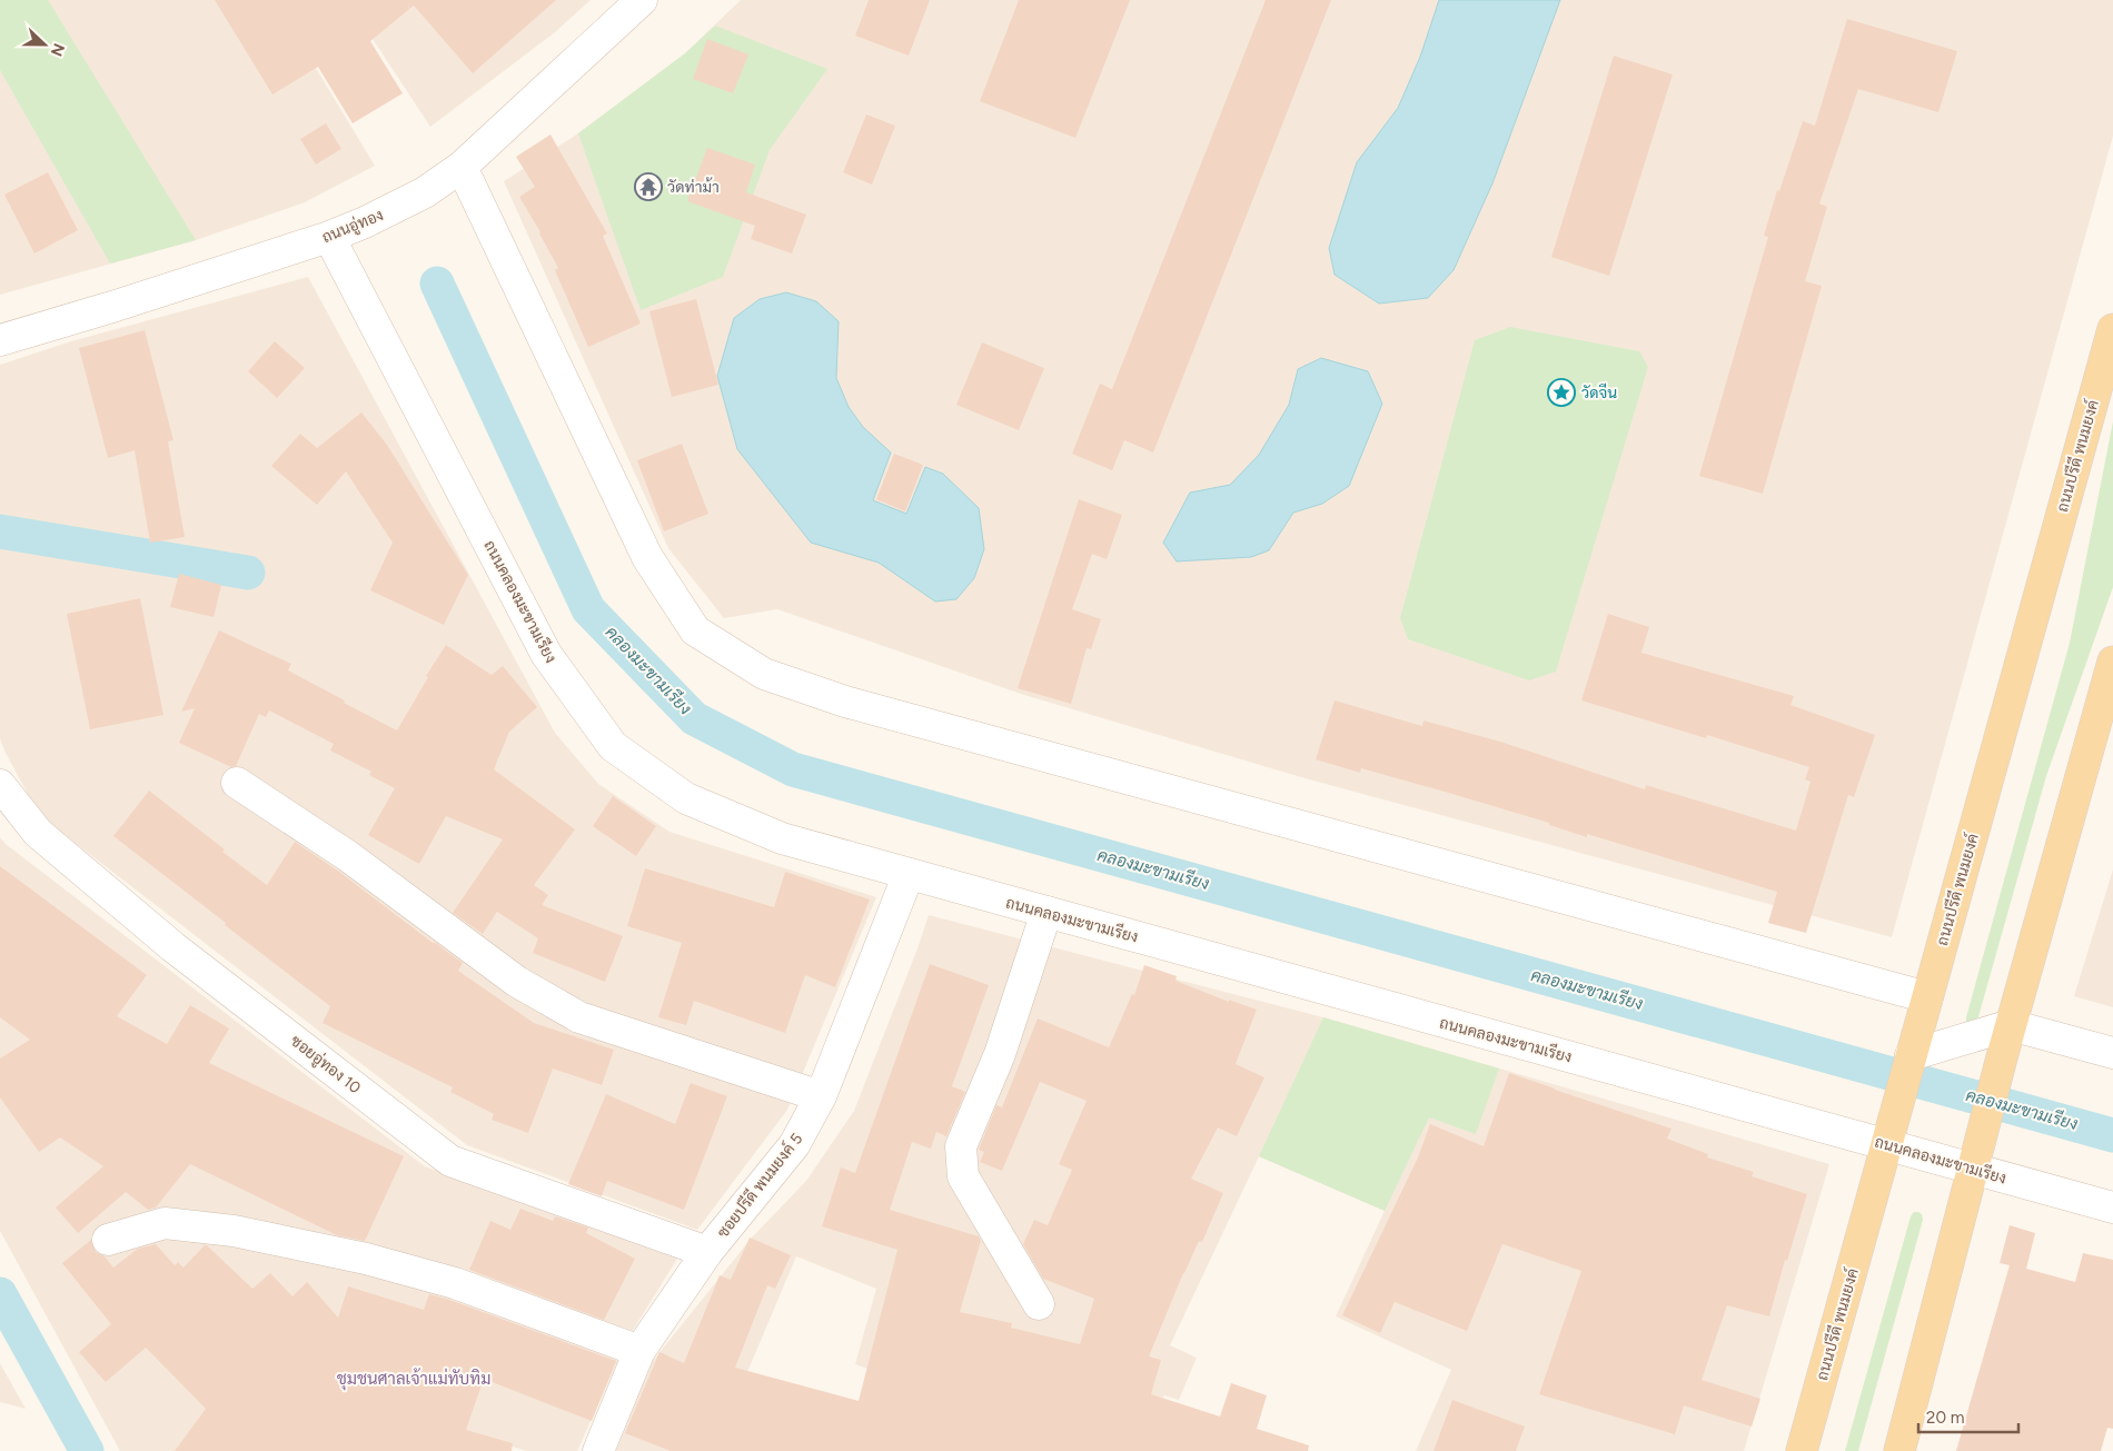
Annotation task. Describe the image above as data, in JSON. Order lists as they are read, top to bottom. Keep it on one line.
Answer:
{"streets":{"main road":["ถนนปรีดี พนมยงค์"],"street":["ถนนอู่ทอง","ถนนคลองมะขามเรียง","ซอยอู่ทอง 10","ซอยปรีดี พนมยงค์ 5"]},"crossings":[["ถนนอู่ทอง","ถนนคลองมะขามเรียง"],["ถนนปรีดี พนมยงค์","ถนนคลองมะขามเรียง"],["ถนนคลองมะขามเรียง","ซอยปรีดี พนมยงค์ 5"],["ซอยอู่ทอง 10","ซอยปรีดี พนมยงค์ 5"]],"districts":["ชุมชนศาลเจ้าแม่ทับทิม"],"water":["คลองมะขามเรียง"],"places":{"temple":["วัดท่าม้า"],"place":["วัดจีน"]},"scale_bar":"20 m","north":"right"}
